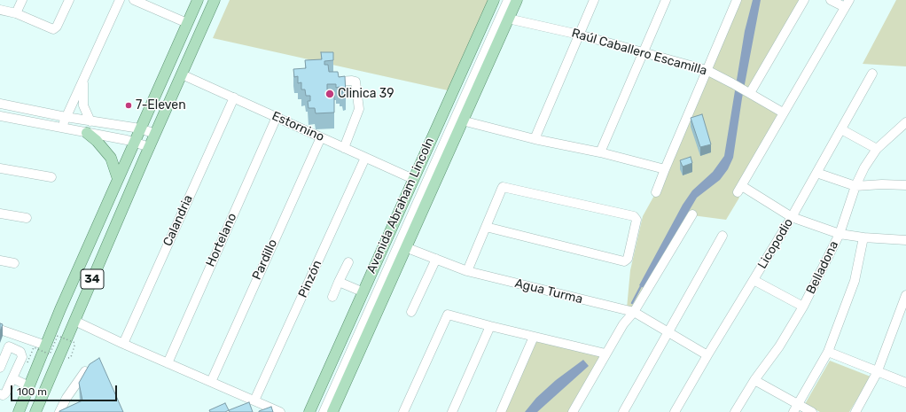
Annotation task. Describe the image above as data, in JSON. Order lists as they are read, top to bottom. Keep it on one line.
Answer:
{"streets":{"main road":["Avenida Abraham Lincoln","34"],"street":["Raúl Caballero Escamilla","Estornino","Calandria","Hortelano","Licopodio","Pardillo","Belladona","Pinzón","Agua Turma"]},"crossings":[["Estornino","Avenida Abraham Lincoln"],["Estornino","Calandria"],["Estornino","Hortelano"],["Estornino","Pardillo"],["Estornino","34"],["Estornino","Pinzón"],["Avenida Abraham Lincoln","Agua Turma"],["Licopodio","Agua Turma"]],"places":["Clinica 39","7-Eleven"],"scale_bar":"100 m"}
